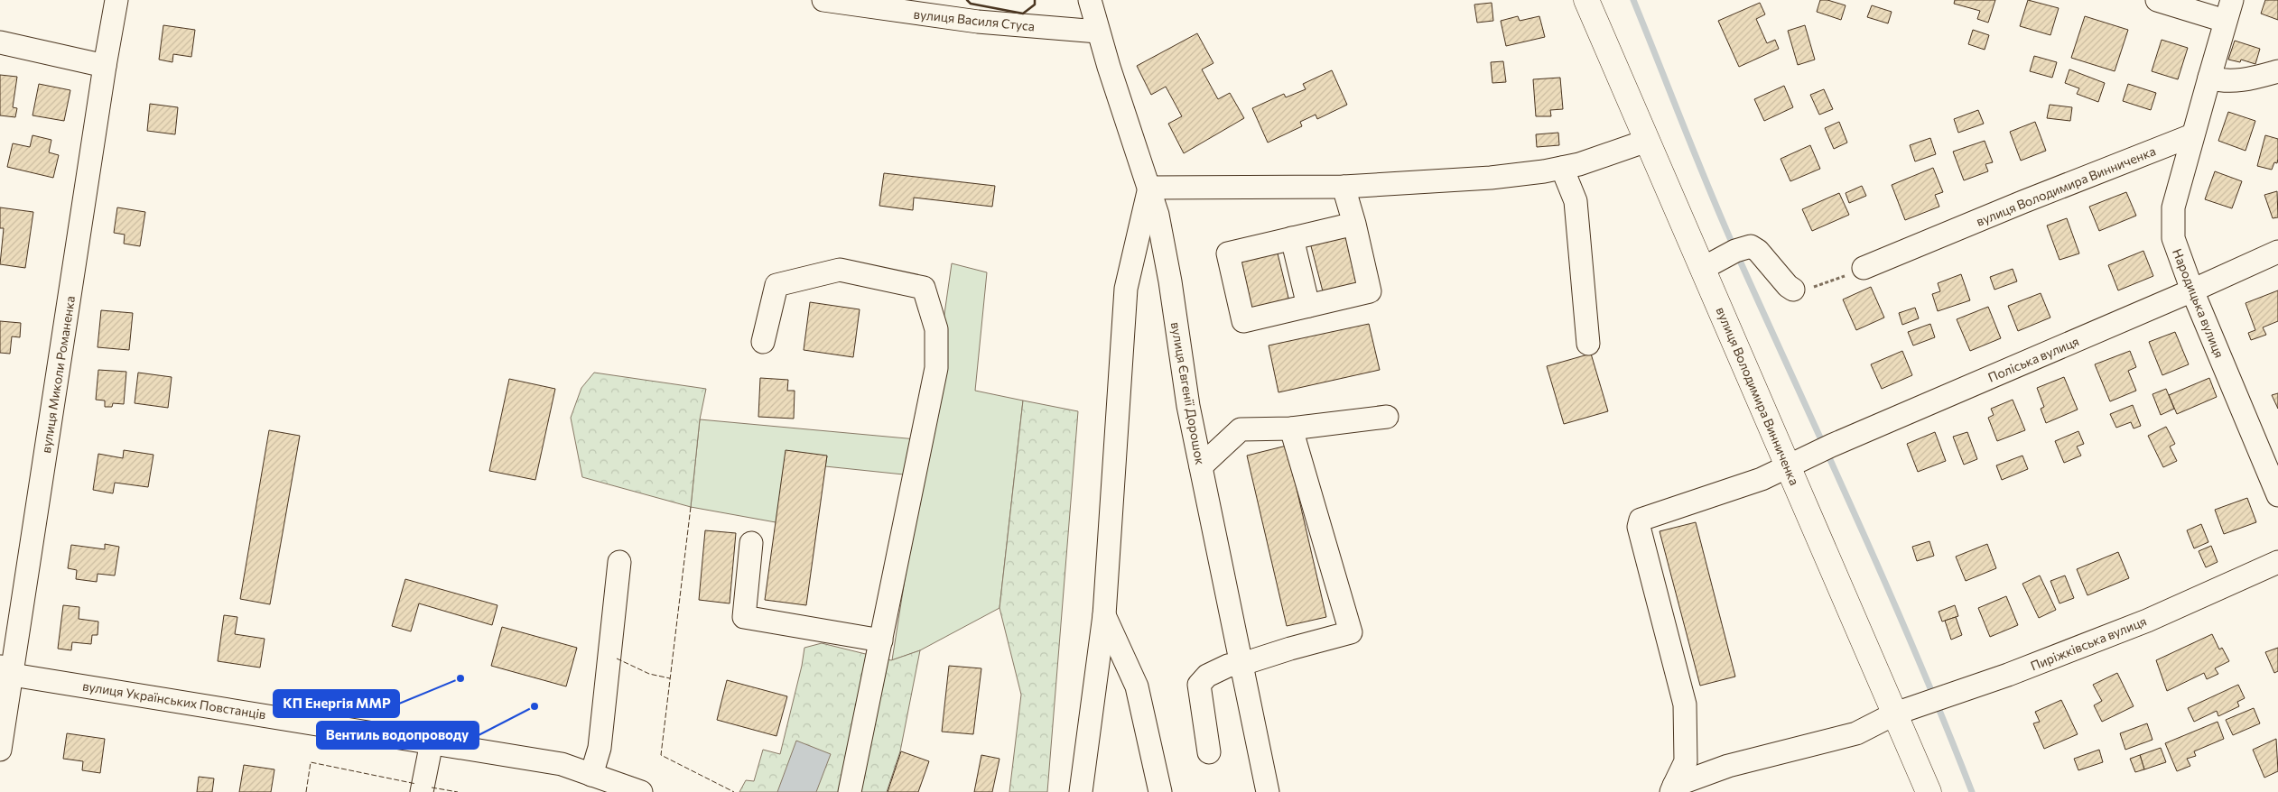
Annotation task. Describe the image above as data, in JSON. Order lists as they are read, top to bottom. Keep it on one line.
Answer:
{"streets":{"main road":["вулиця Володимира Винниченка"],"street":["вулиця Василя Стуса","Народицька вулиця","Поліська вулиця","вулиця Миколи Романенка","вулиця Євгенії Дорошок","Пиріжківська вулиця","вулиця Українських Повстанців"]},"crossings":[["вулиця Василя Стуса","вулиця Євгенії Дорошок"],["вулиця Володимира Винниченка","Народицька вулиця"],["вулиця Володимира Винниченка","Поліська вулиця"],["вулиця Володимира Винниченка","Пиріжківська вулиця"],["Народицька вулиця","Поліська вулиця"],["Поліська вулиця","Пиріжківська вулиця"],["вулиця Миколи Романенка","вулиця Українських Повстанців"]],"places":["КП Енергія ММР","Вентиль водопроводу"]}
